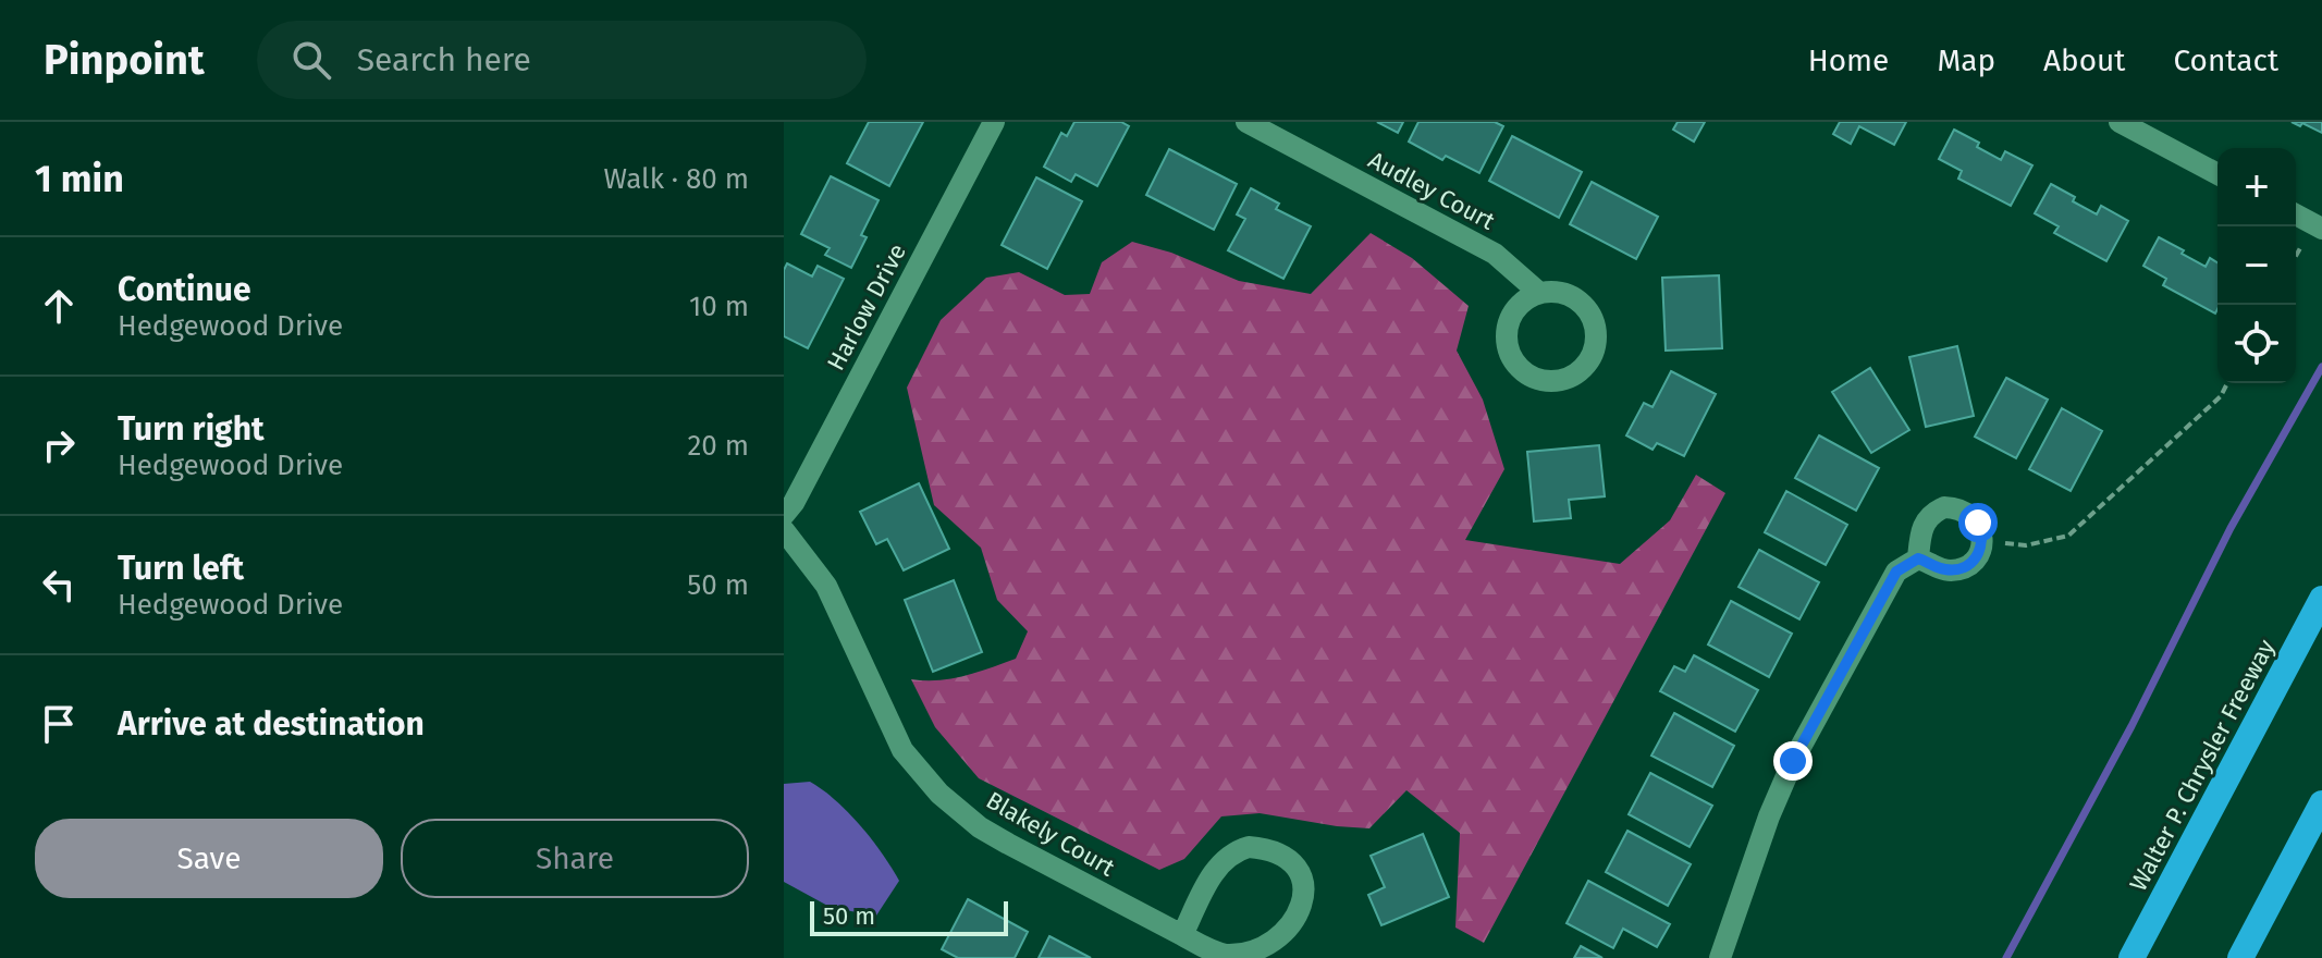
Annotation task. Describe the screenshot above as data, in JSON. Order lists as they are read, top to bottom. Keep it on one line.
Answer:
{"streets":{"highway":["Walter P. Chrysler Freeway"],"street":["Audley Court","Harlow Drive","Blakely Court"]},"scale_bar":"50 m","page":{"header":"Pinpoint","search":"Search here","nav":["Home","Map","About","Contact"],"heading":["1 min","Walk · 80 m"],"map_buttons":["+","−"],"list":[["Continue","Hedgewood Drive","10 m"],["Turn right","Hedgewood Drive","20 m"],["Turn left","Hedgewood Drive","50 m"],"Arrive at destination"],"buttons":["Save","Share"],"scale":"50 m"}}
